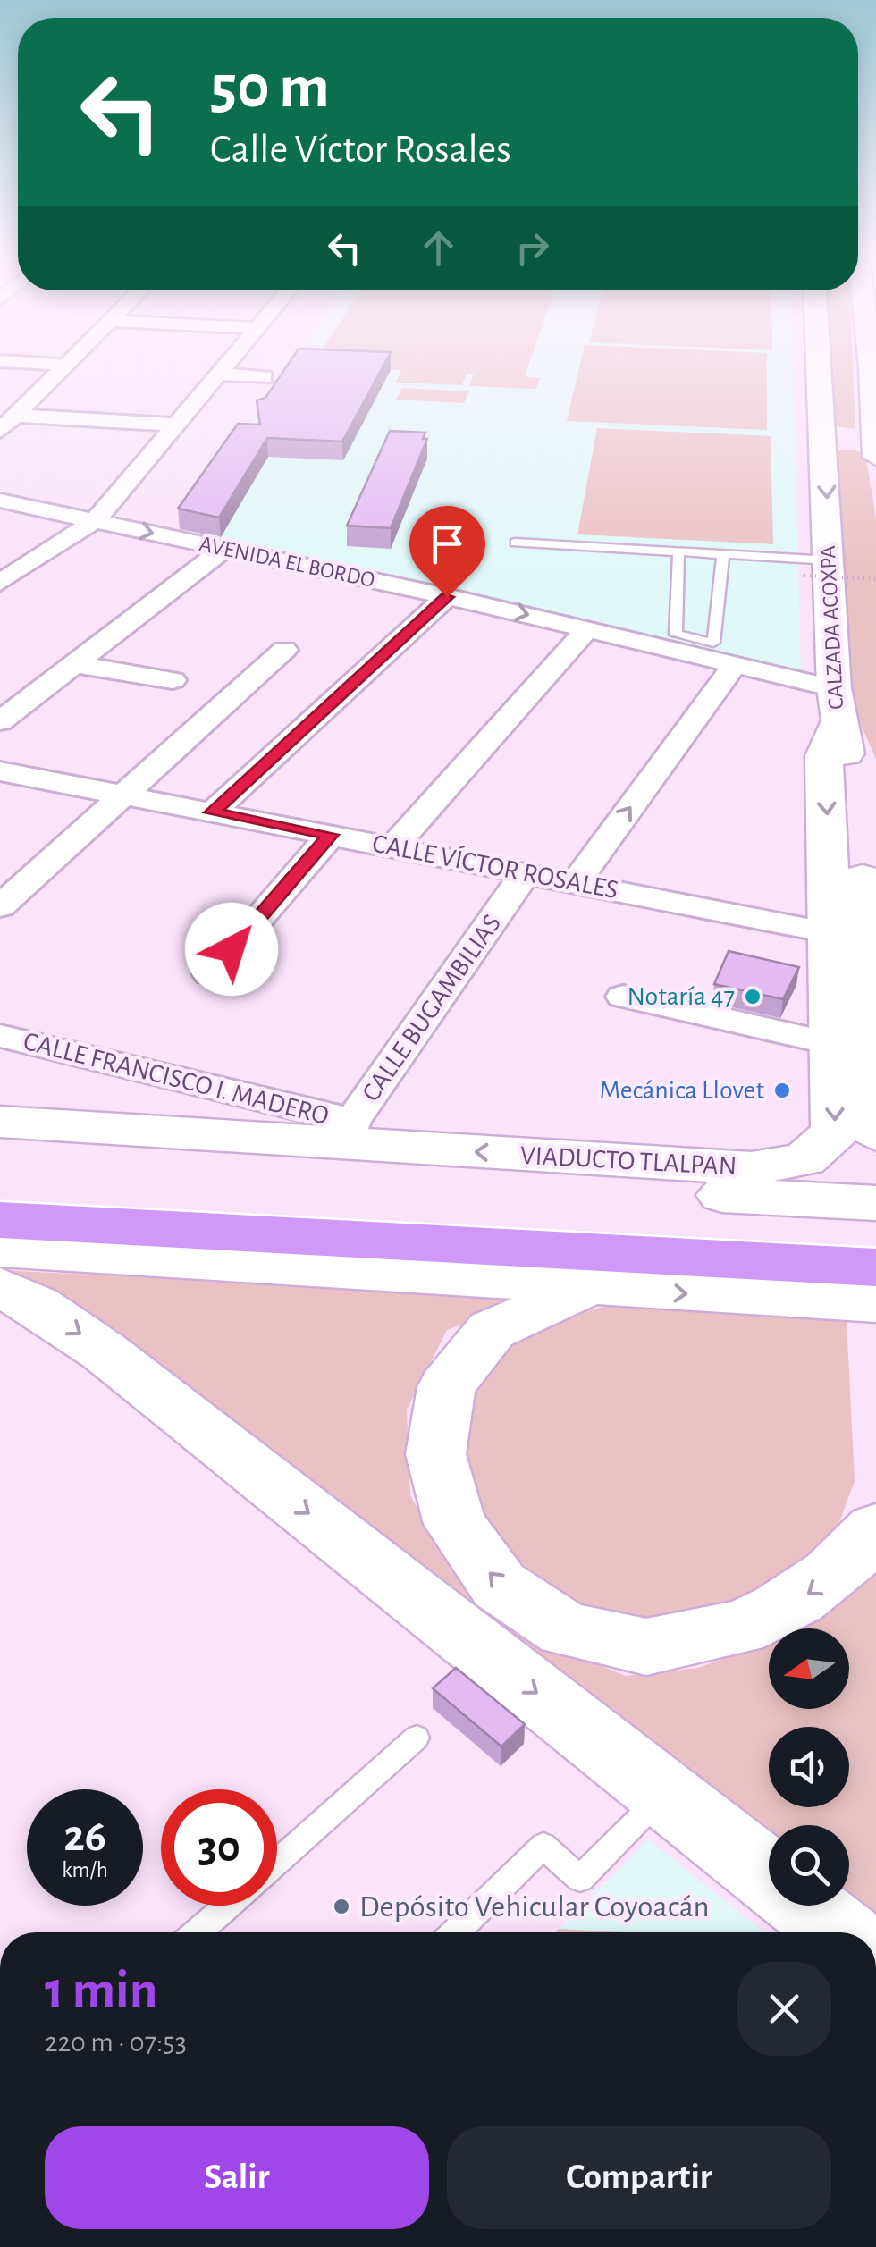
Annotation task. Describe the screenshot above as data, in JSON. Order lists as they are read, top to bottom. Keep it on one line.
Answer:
{"streets":{"main road":["CALZADA ACOXPA","VIADUCTO TLALPAN"],"street":["AVENIDA EL BORDO","CALLE VÍCTOR ROSALES","CALLE BUGAMBILIAS","CALLE FRANCISCO I. MADERO"]},"crossings":[["AVENIDA EL BORDO","CALZADA ACOXPA"],["AVENIDA EL BORDO","VIADUCTO TLALPAN"],["CALZADA ACOXPA","VIADUCTO TLALPAN"],["CALLE VÍCTOR ROSALES","CALLE BUGAMBILIAS"],["CALLE VÍCTOR ROSALES","VIADUCTO TLALPAN"],["CALLE BUGAMBILIAS","CALLE FRANCISCO I. MADERO"],["CALLE BUGAMBILIAS","VIADUCTO TLALPAN"],["CALLE FRANCISCO I. MADERO","VIADUCTO TLALPAN"]],"places":["Notaría 47","Mecánica Llovet","Depósito Vehicular Coyoacán"],"north":"left","page":{"turn":["50 m","Calle Víctor Rosales"],"speed":"26 km/h","limit":"30","heading":["1 min","220 m · 07:53"],"buttons":["Salir","Compartir"]}}
